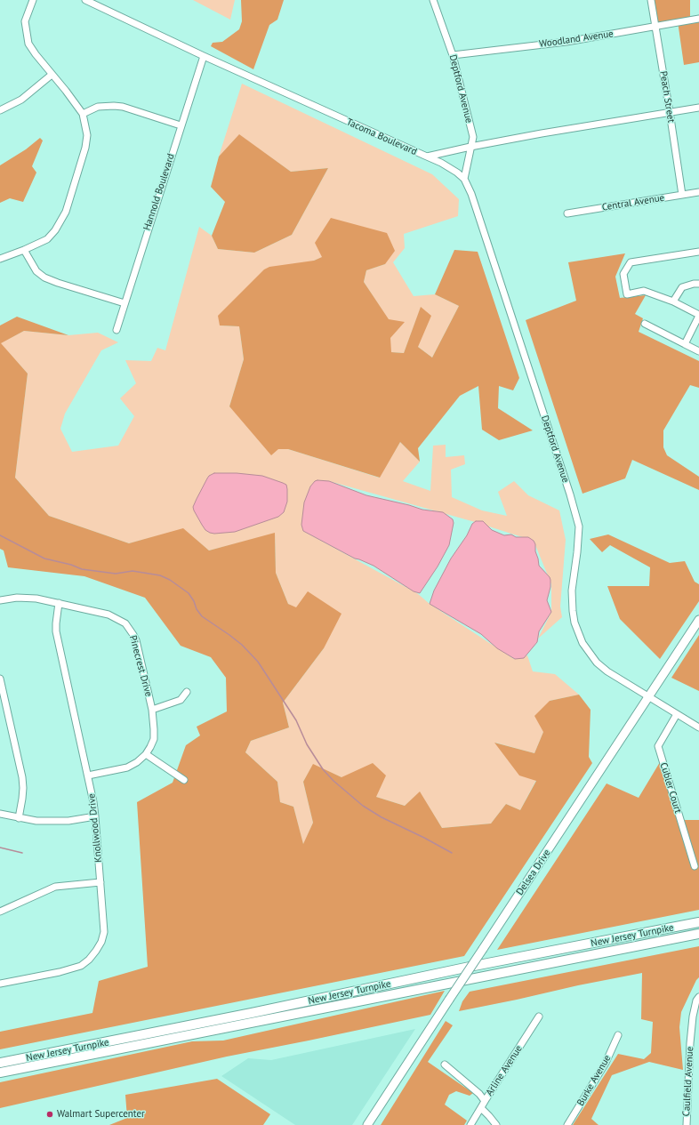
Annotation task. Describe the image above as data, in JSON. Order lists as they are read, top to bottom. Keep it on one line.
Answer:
{"streets":{"highway":["New Jersey Turnpike"],"main road":["Delsea Drive"],"street":["Woodland Avenue","Deptford Avenue","Peach Street","Tacoma Boulevard","Hannold Boulevard","Central Avenue","Pinecrest Drive","Cubler Court","Knollwood Drive","Arline Avenue","Burke Avenue","Caulfield Avenue"]},"crossings":[["Woodland Avenue","Deptford Avenue"],["Woodland Avenue","Peach Street"],["Deptford Avenue","Tacoma Boulevard"],["Deptford Avenue","Cubler Court"],["Deptford Avenue","Delsea Drive"],["Peach Street","Tacoma Boulevard"],["Peach Street","Central Avenue"],["Tacoma Boulevard","Hannold Boulevard"],["Pinecrest Drive","Knollwood Drive"]],"places":["Walmart Supercenter"]}
